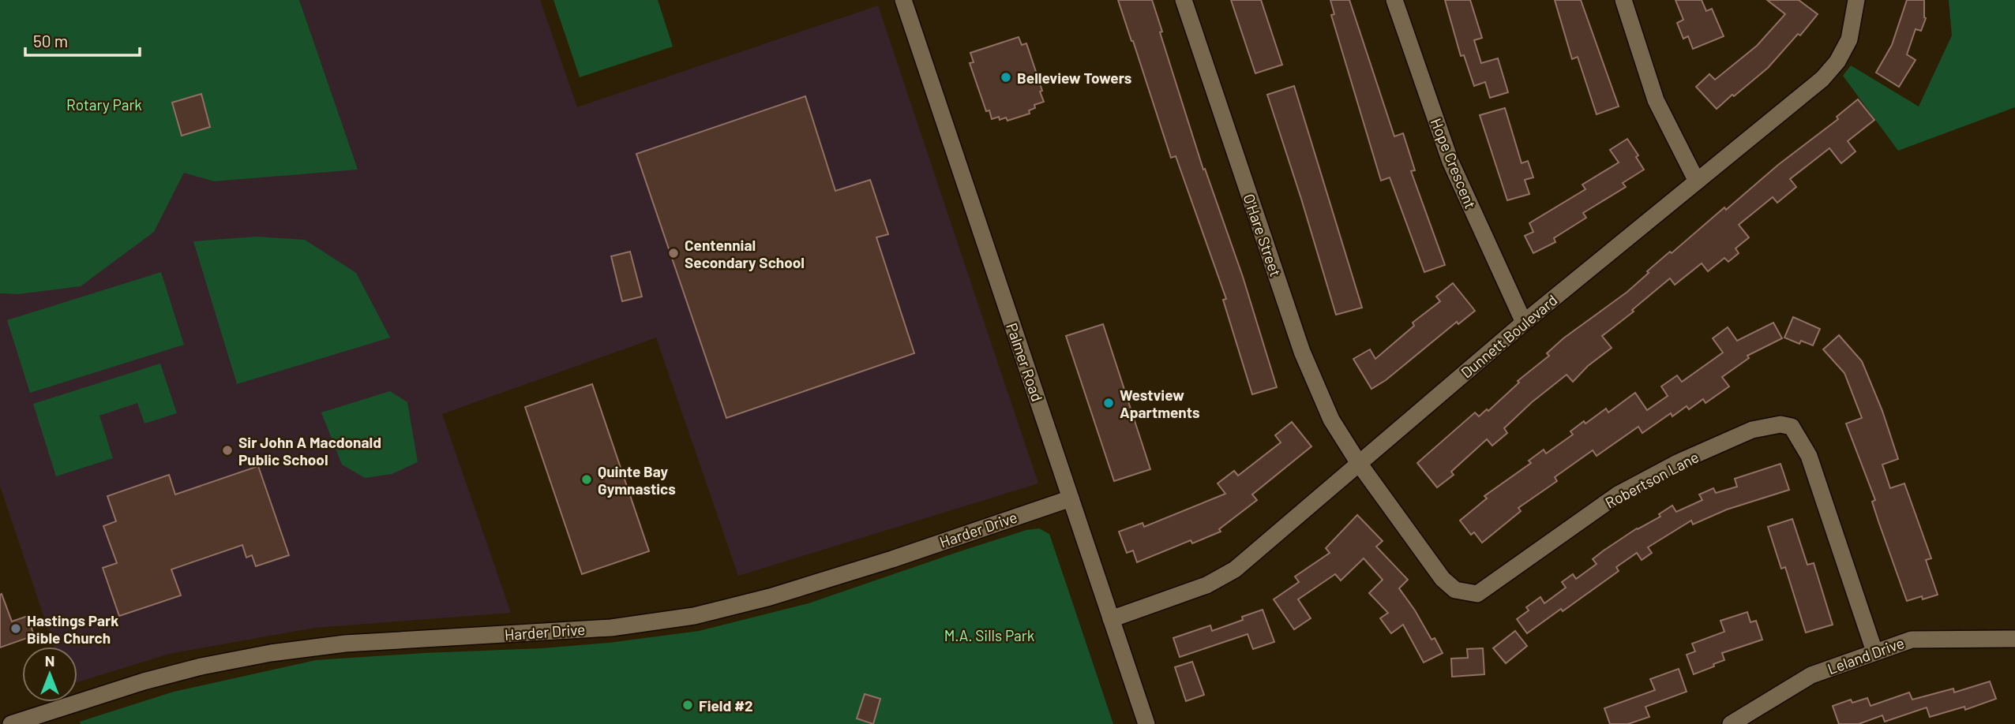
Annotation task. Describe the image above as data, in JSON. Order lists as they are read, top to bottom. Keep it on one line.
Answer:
{"streets":{"street":["Hope Crescent","O'Hare Street","Dunnett Boulevard","Palmer Road","Robertson Lane","Harder Drive","Leland Drive"]},"crossings":[["Hope Crescent","Dunnett Boulevard"],["O'Hare Street","Dunnett Boulevard"],["O'Hare Street","Robertson Lane"],["Dunnett Boulevard","Palmer Road"],["Dunnett Boulevard","Robertson Lane"],["Palmer Road","Harder Drive"],["Robertson Lane","Leland Drive"]],"parks":["Rotary Park","M.A. Sills Park"],"places":["Belleview Towers","Centennial Secondary School","Westview Apartments","Sir John A Macdonald Public School","Quinte Bay Gymnastics","Hastings Park Bible Church","Field #2"],"scale_bar":"50 m","north":"top"}
